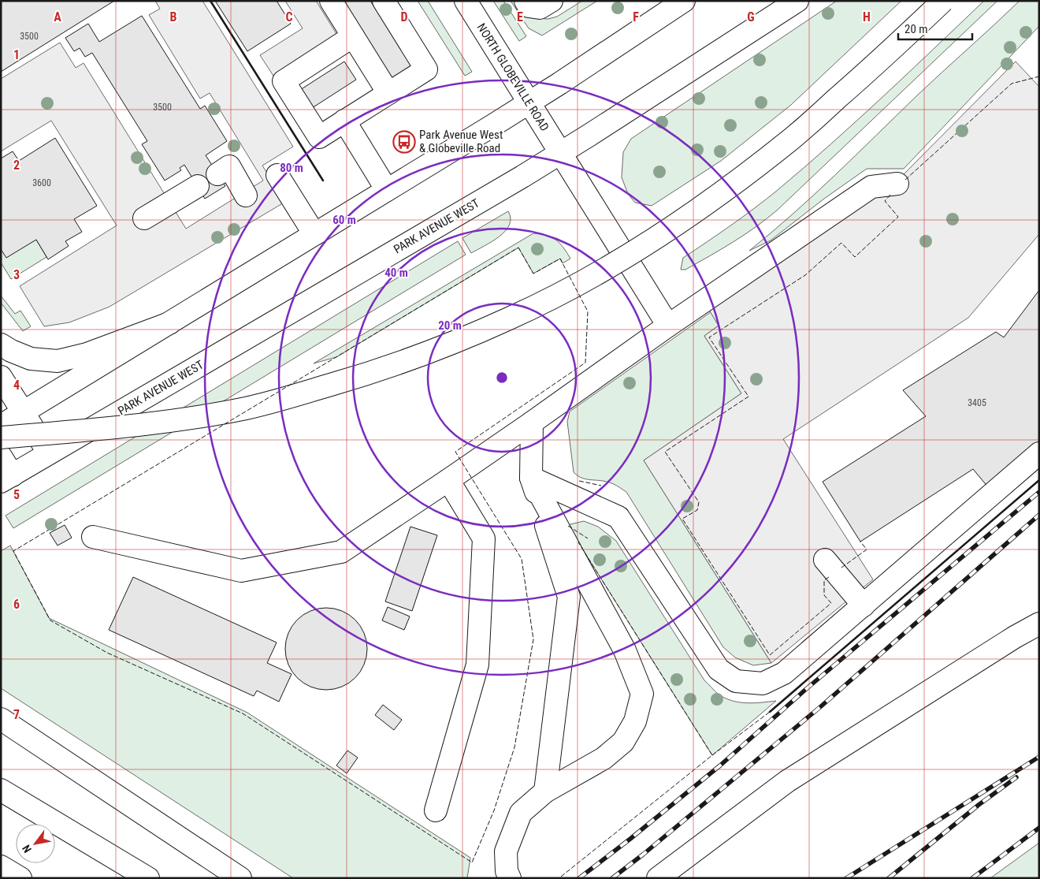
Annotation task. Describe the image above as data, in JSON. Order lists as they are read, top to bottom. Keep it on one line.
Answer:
{"streets":{"main road":["NORTH GLOBEVILLE ROAD","PARK AVENUE WEST"]},"crossings":[["NORTH GLOBEVILLE ROAD","PARK AVENUE WEST"]],"places":{"bus stop":["Park Avenue West & Globeville Road"]},"house_numbers":["3500","3500","3600","3405"],"scale_bar":"20 m","north":"bottom left","grid":{"columns":["A","B","C","D","E","F","G","H"],"rows":["1","2","3","4","5","6","7"]},"rings":["80 m","60 m","40 m","20 m"]}
